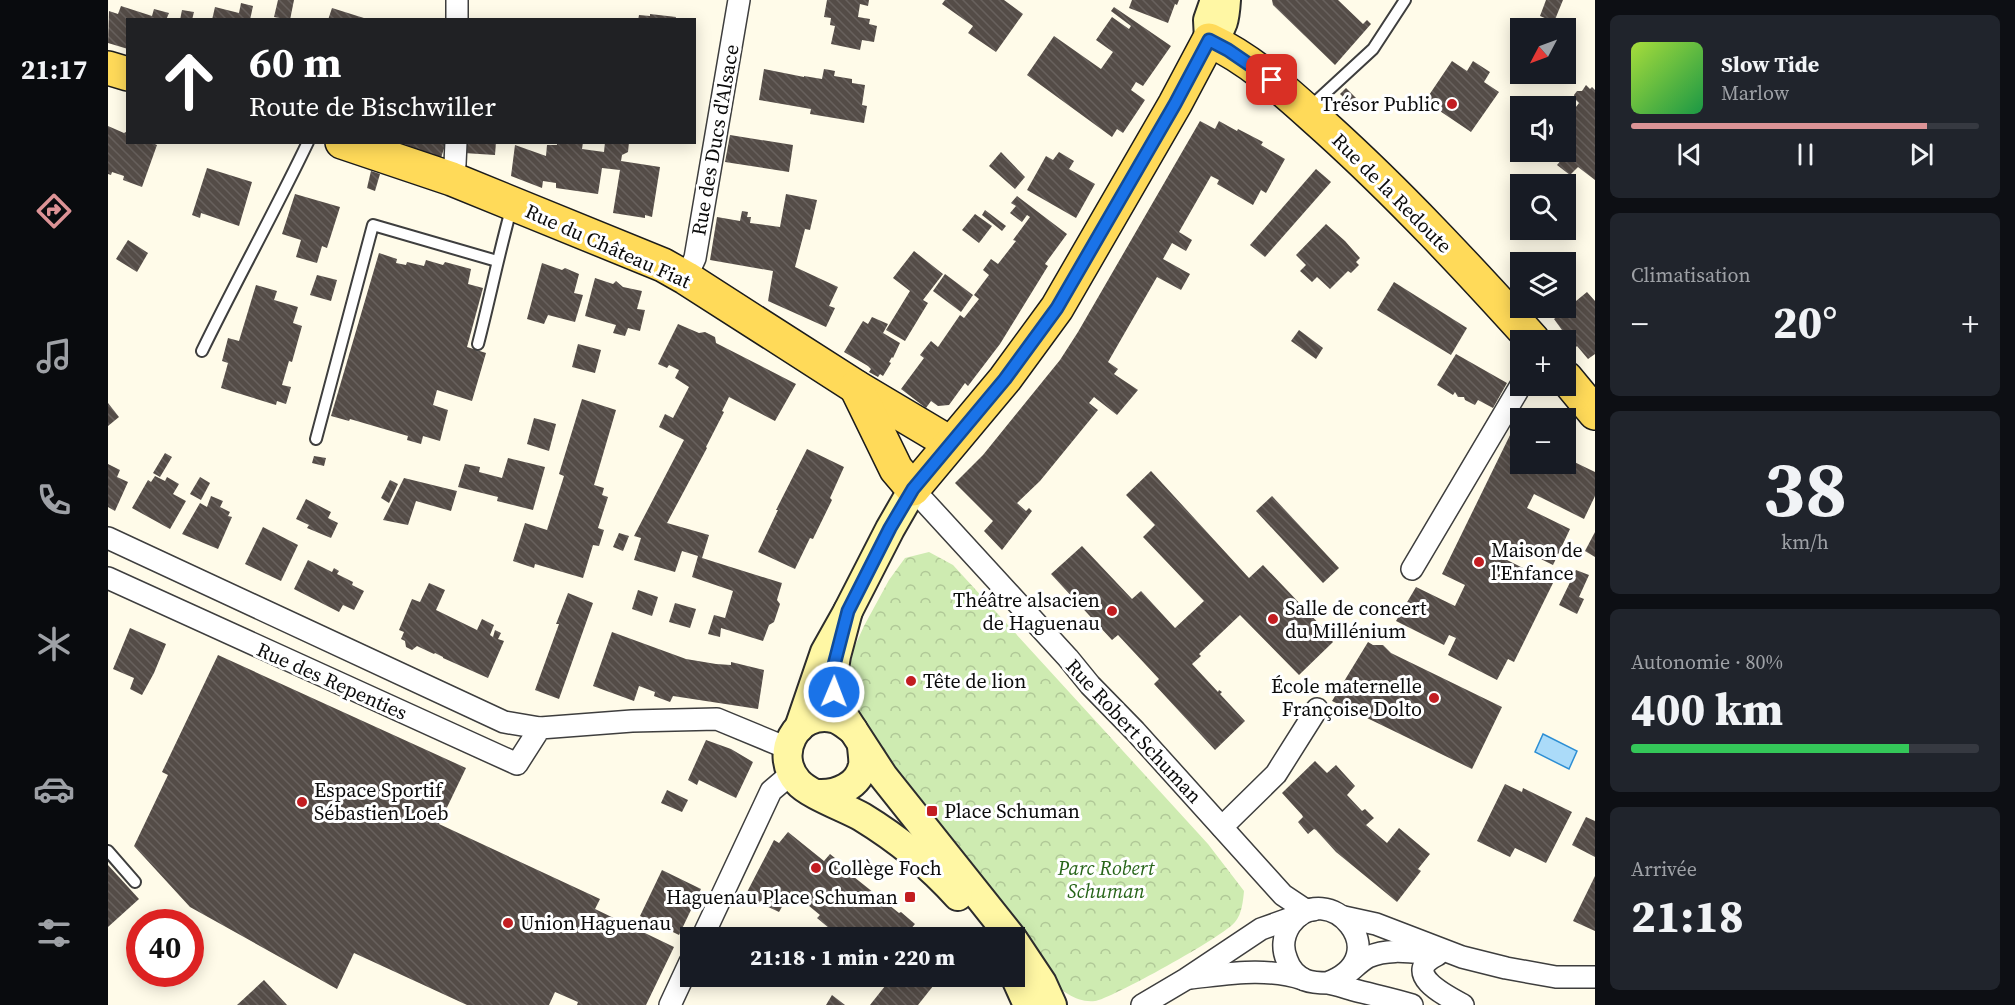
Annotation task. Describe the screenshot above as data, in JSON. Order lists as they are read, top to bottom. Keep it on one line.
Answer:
{"streets":{"main road":["Rue de la Redoute","Rue du Château Fiat"],"street":["Rue des Ducs d'Alsace","Rue des Repenties","Rue Robert Schuman"]},"crossings":[["Rue des Ducs d'Alsace","Rue du Château Fiat"]],"parks":["Parc Robert Schuman"],"places":{"other":["Trésor Public","Maison de l'Enfance","Théâtre alsacien de Haguenau","Salle de concert du Millénium","Tête de lion","École maternelle Françoise Dolto","Espace Sportif Sébastien Loeb","Collège Foch","Union Haguenau"],"transit":["Place Schuman","Haguenau Place Schuman"]},"north":"bottom left","page":{"tabs":"21:17","map_buttons":["+","−"],"turn":["60 m","Route de Bischwiller"],"song":["Slow Tide","Marlow"],"tile":["Climatisation",["38","km/h"],["Autonomie · 80%","400 km"],["Arrivée","21:18"]],"heat":["−","20°","+"],"limit":"40","trip":"21:18 · 1 min · 220 m"}}
